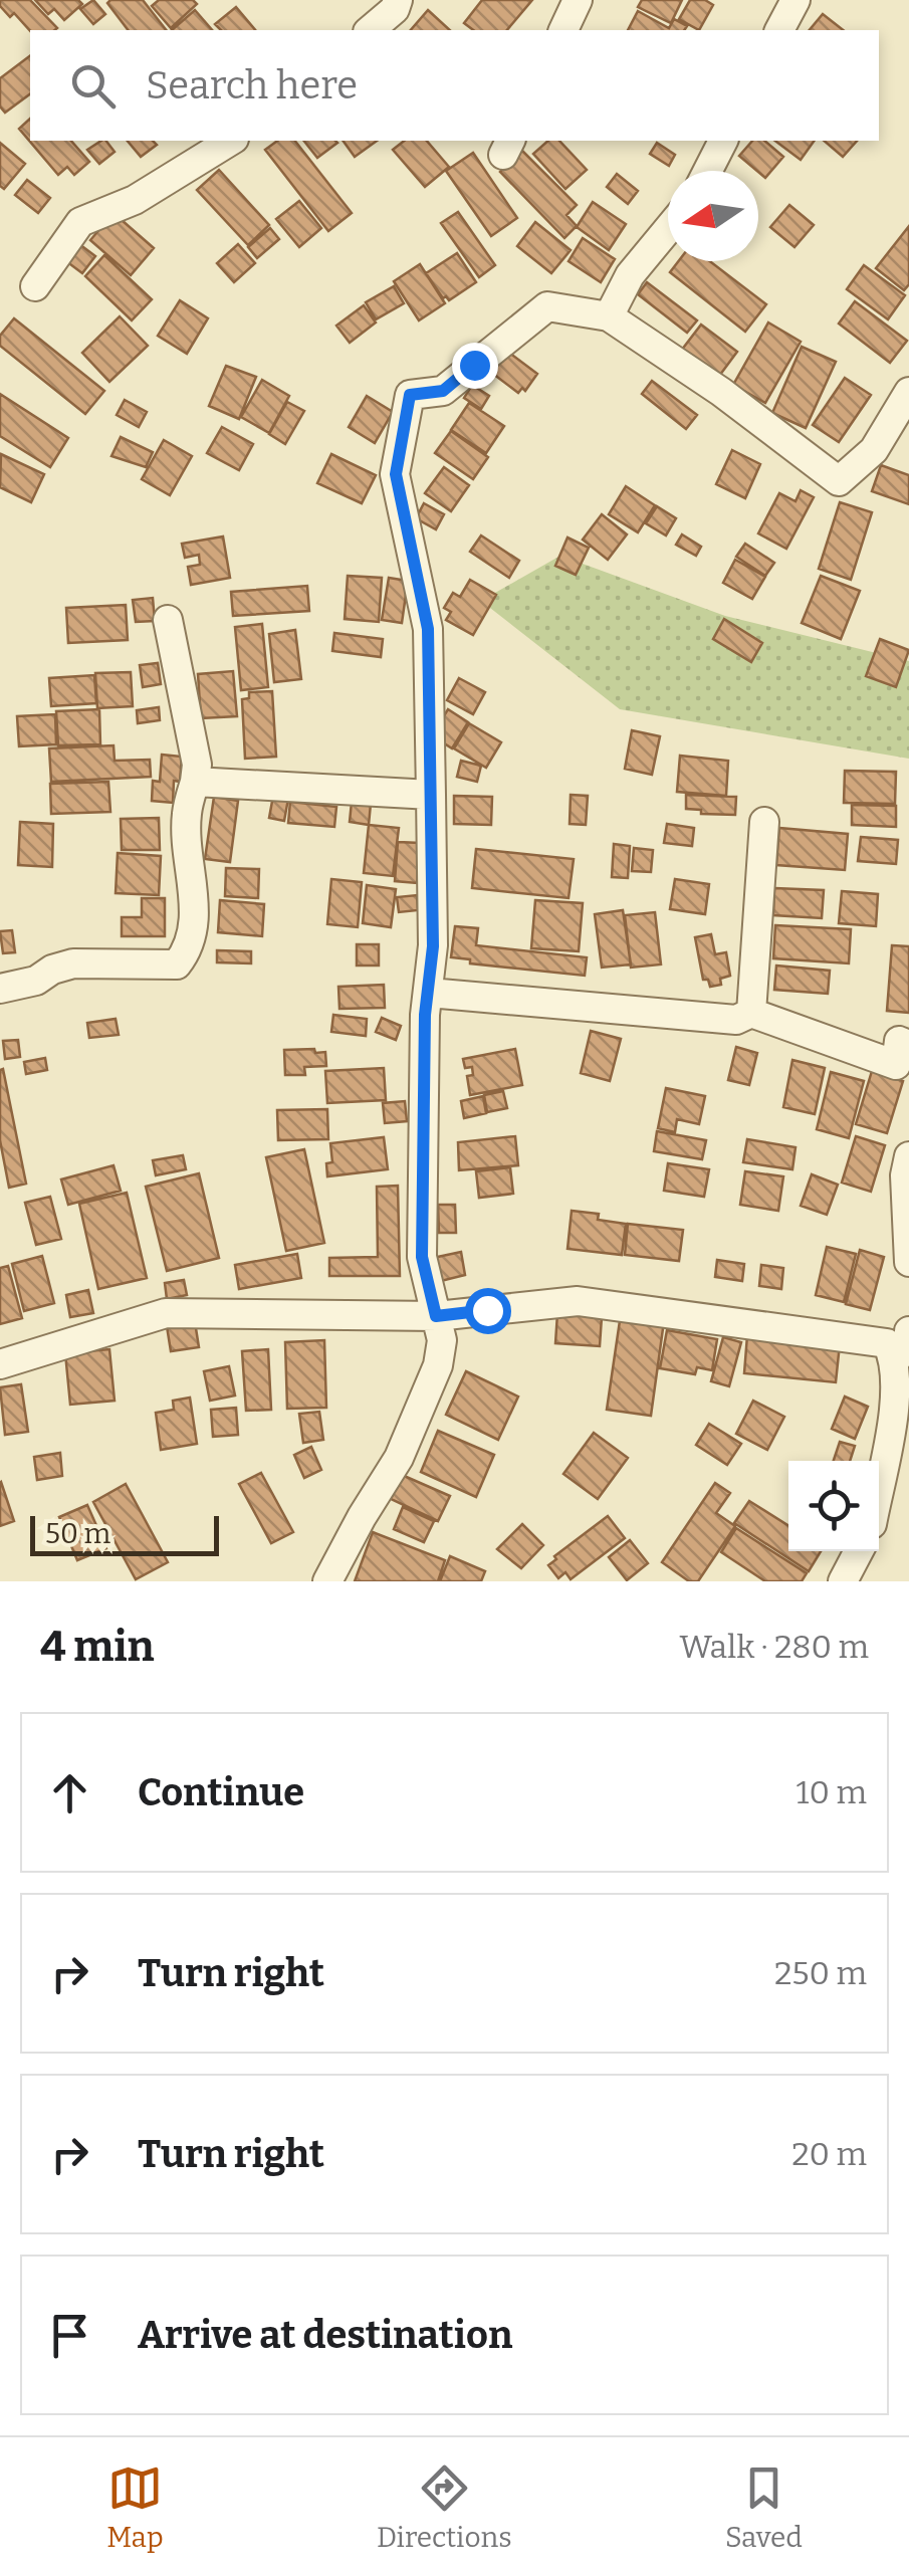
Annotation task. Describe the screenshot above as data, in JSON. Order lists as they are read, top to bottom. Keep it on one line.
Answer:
{"scale_bar":"50 m","north":"left","page":{"search":"Search here","scale":"50 m","heading":["4 min","Walk · 280 m"],"list":[["Continue","10 m"],["Turn right","250 m"],["Turn right","20 m"],"Arrive at destination"],"nav":["Map","Directions","Saved"]}}
